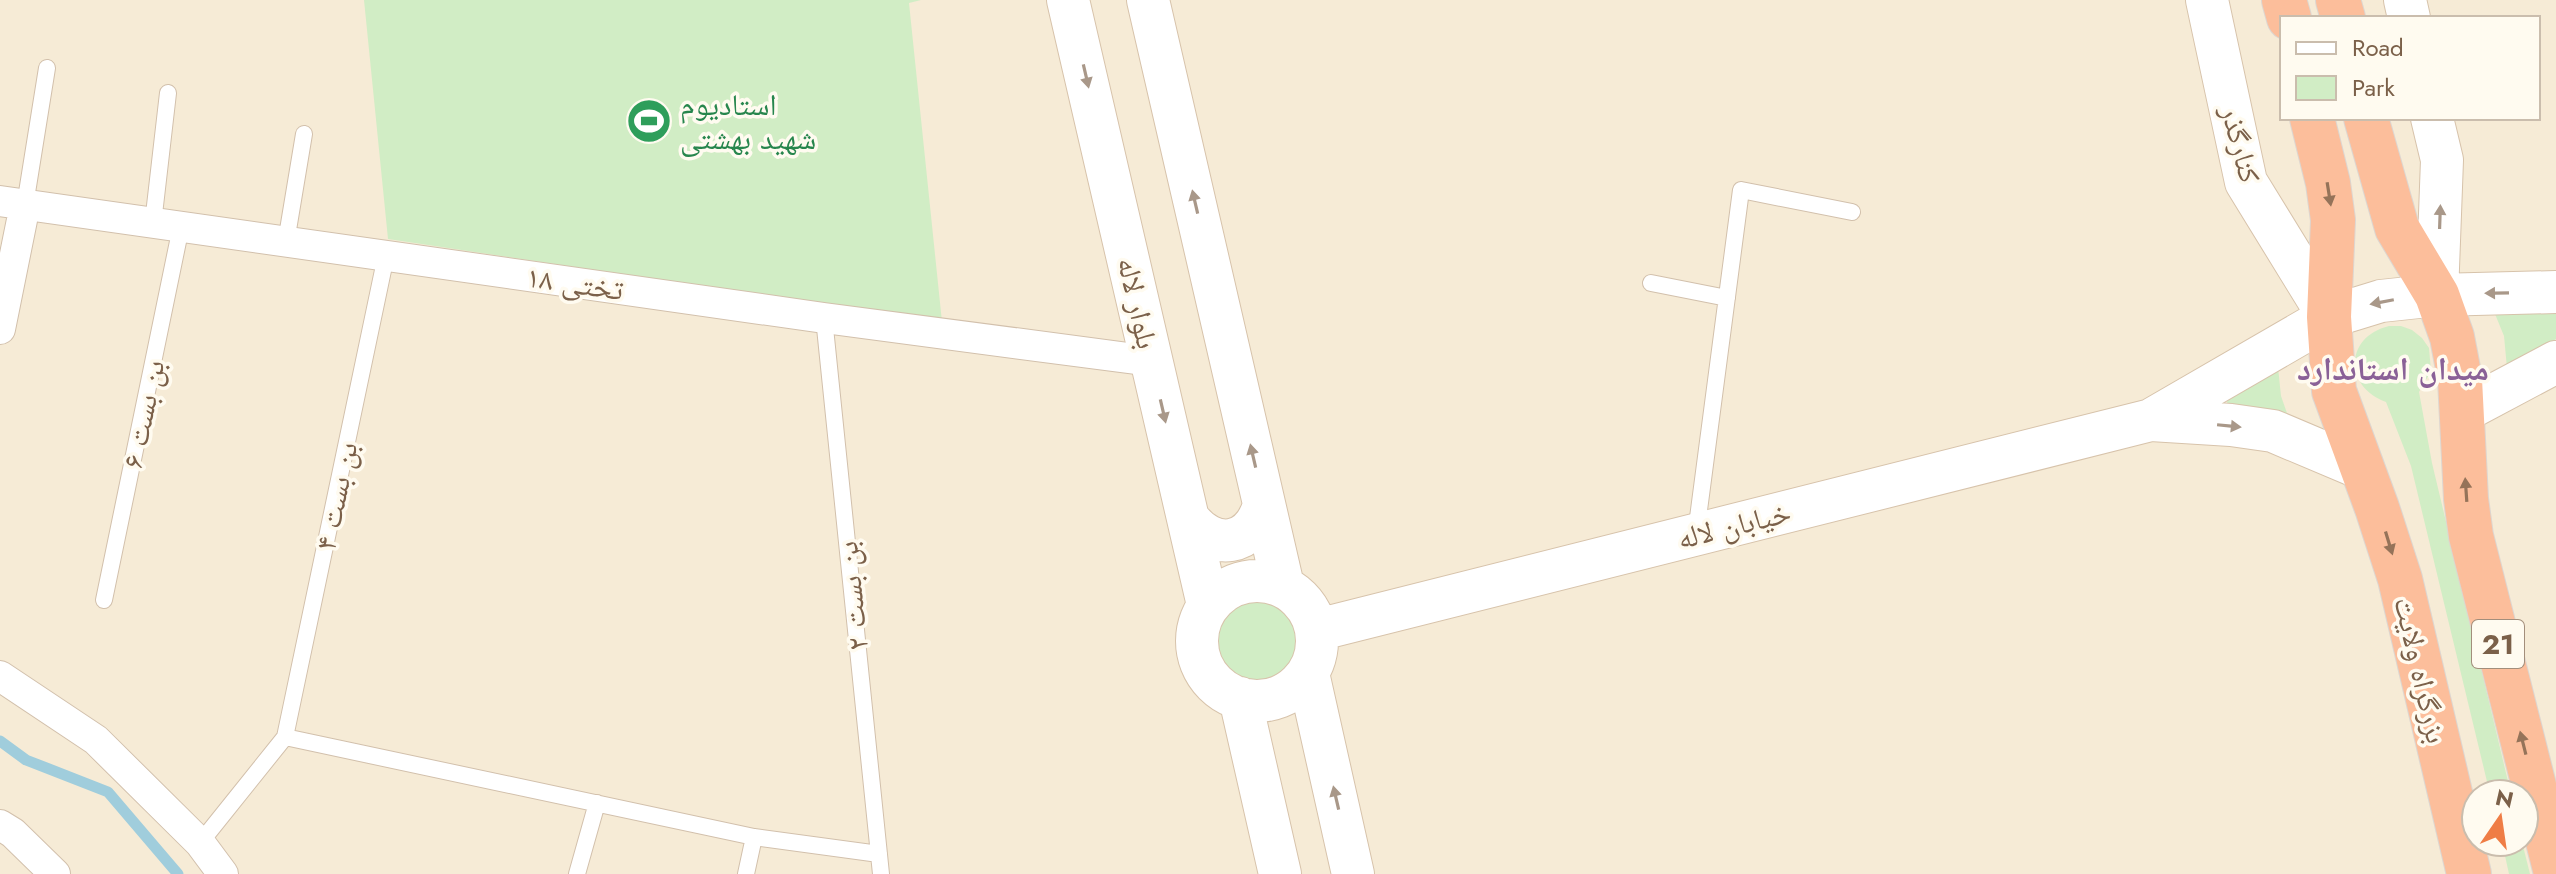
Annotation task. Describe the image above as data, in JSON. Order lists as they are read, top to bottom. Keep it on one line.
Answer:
{"streets":{"highway":["21","بزرگراه ولایت"],"street":["کنارگذر","تختی ۱۸","بلوار لاله","خیابان لاله"],"lane":["بن بست ۶","بن بست ۴","بن بست ۲"]},"crossings":[["کنارگذر","خیابان لاله"],["تختی ۱۸","بلوار لاله"],["تختی ۱۸","بن بست ۶"],["تختی ۱۸","بن بست ۴"],["تختی ۱۸","بن بست ۲"],["بلوار لاله","خیابان لاله"],["خیابان لاله","21"],["خیابان لاله","بزرگراه ولایت"]],"districts":["میدان استاندارد"],"places":{"sports":["استادیوم شهید بهشتی"]},"legend":["Road","Park"],"north":"top"}
